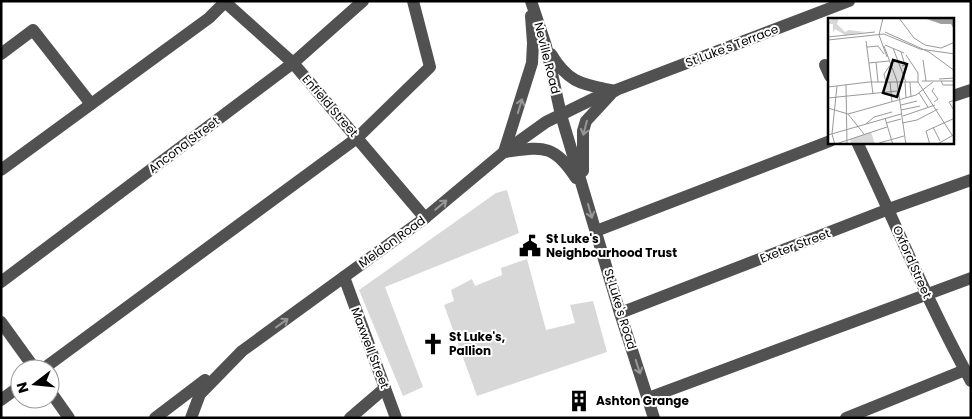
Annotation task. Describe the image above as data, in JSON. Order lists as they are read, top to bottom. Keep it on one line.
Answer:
{"streets":{"street":["St Luke's Terrace","Neville Road","Enfield Street","Ancona Street","Meldon Road","Exeter Street","Oxford Street","St Luke's Road","Maxwell Street"]},"crossings":[["St Luke's Terrace","Meldon Road"],["Neville Road","Meldon Road"],["Neville Road","St Luke's Road"],["Enfield Street","Ancona Street"],["Enfield Street","Meldon Road"],["Meldon Road","St Luke's Road"],["Meldon Road","Maxwell Street"],["Exeter Street","Oxford Street"],["Exeter Street","St Luke's Road"]],"one_way":["St Luke's Road"],"places":{"public building":["St Luke's Neighbourhood Trust"],"church":["St Luke's, Pallion"],"building":["Ashton Grange"]},"north":"left"}
